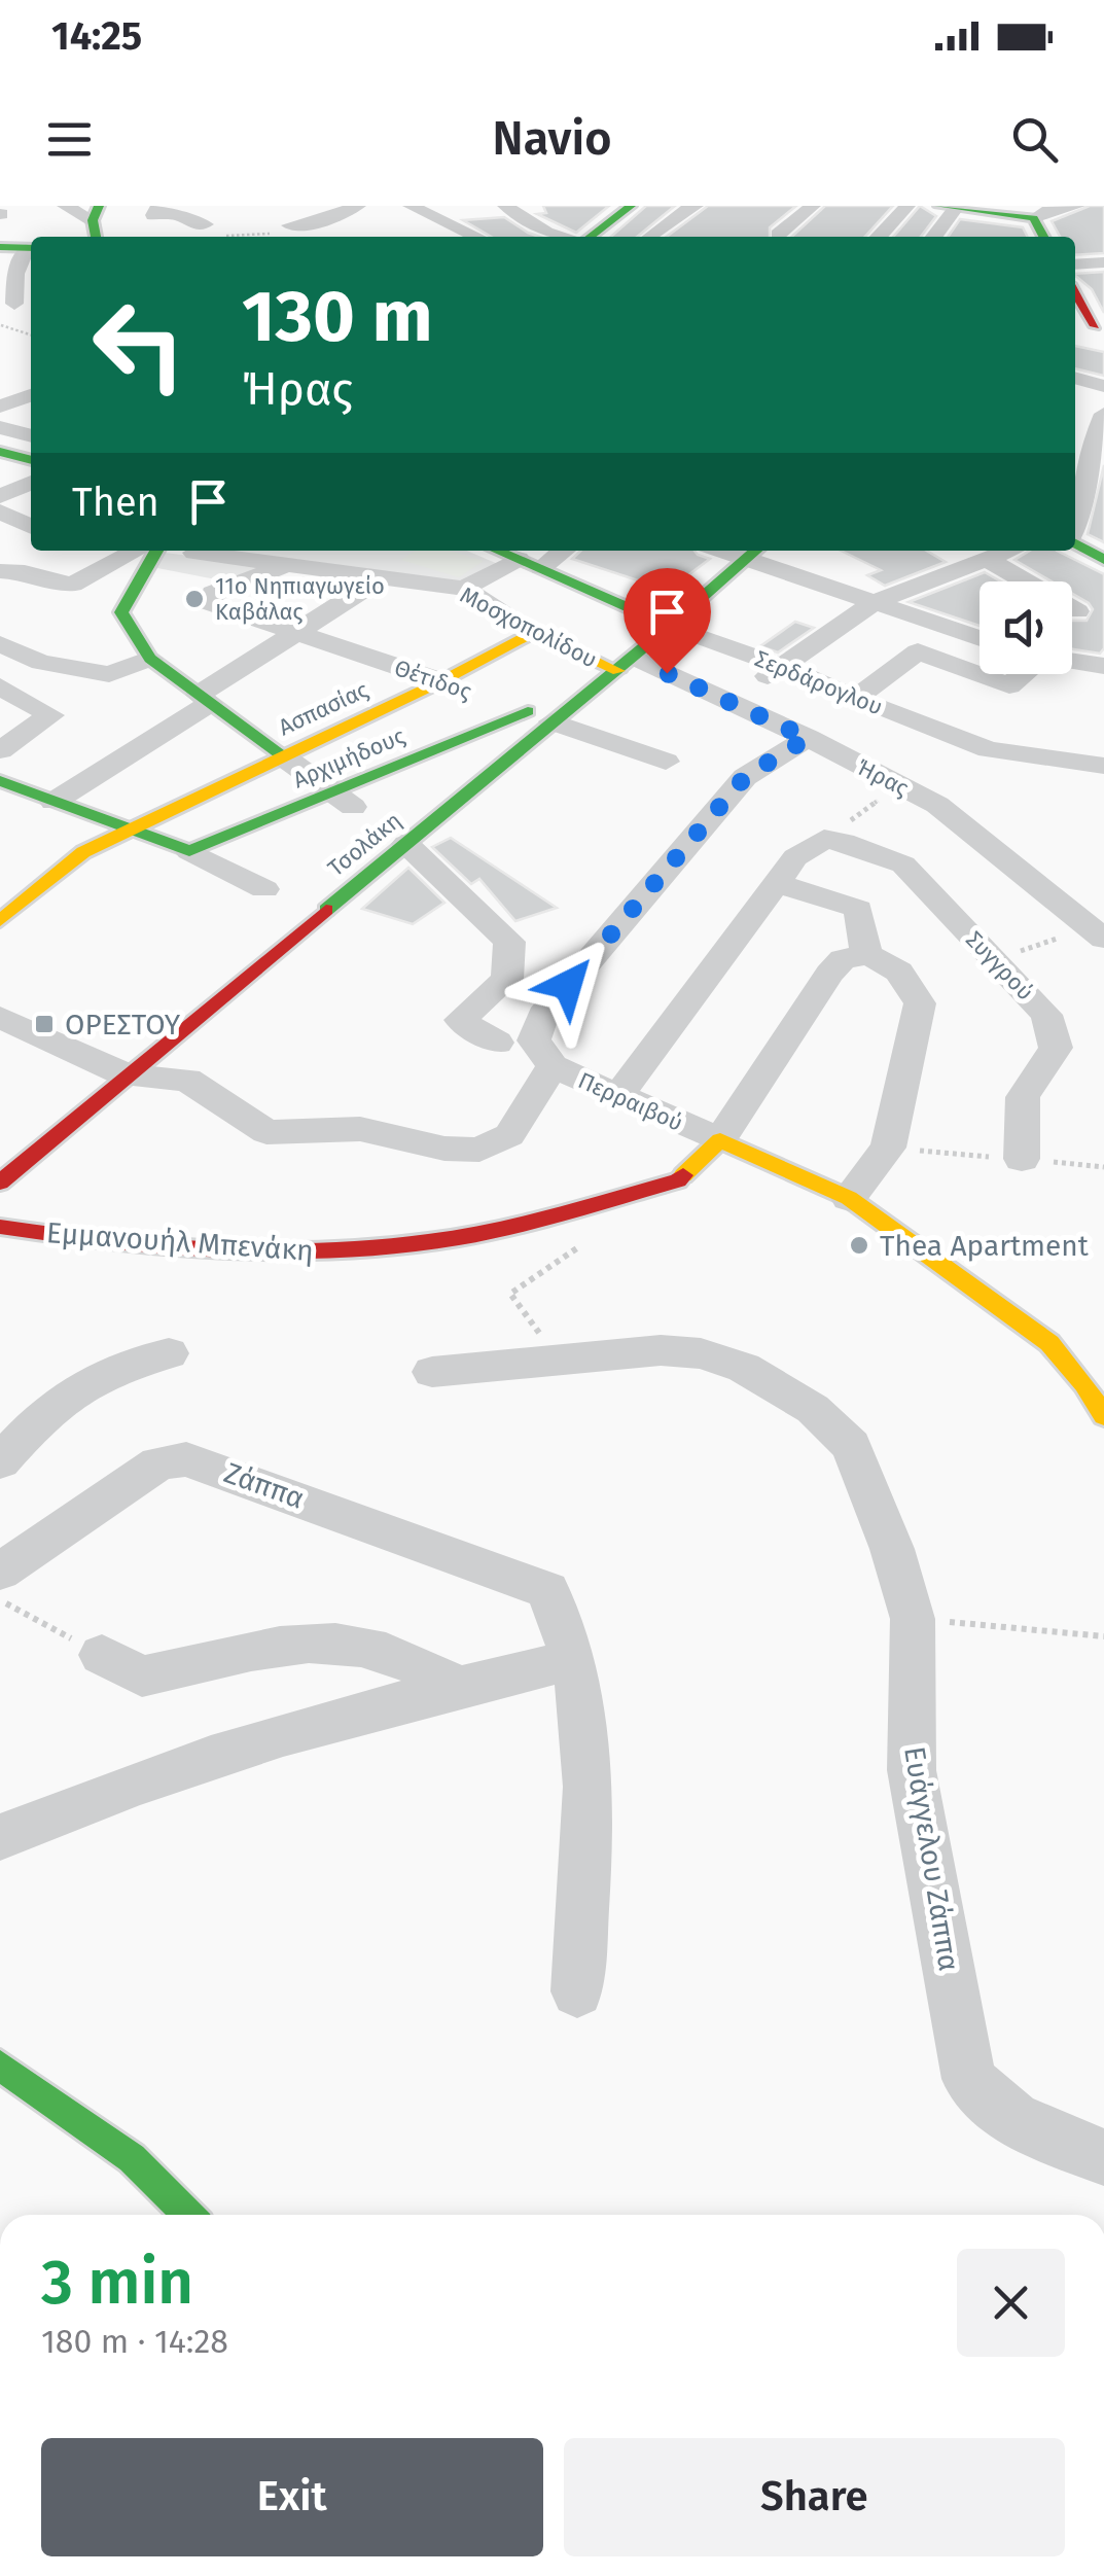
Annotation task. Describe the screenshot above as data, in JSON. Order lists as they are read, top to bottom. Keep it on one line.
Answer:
{"streets":{"street":["Μοσχοπολίδου","Θέτιδος","Σερδάρογλου","Ασπασίας","Αρχιμήδους","Ήρας","Τσολάκη","Συγγρού","Περραιβού","Εμμανουήλ Μπενάκη","Ζάππα","Ευάγγελου Ζάππα"]},"crossings":[["Μοσχοπολίδου","Θέτιδος"],["Μοσχοπολίδου","Ασπασίας"],["Μοσχοπολίδου","Ήρας"],["Μοσχοπολίδου","Τσολάκη"],["Θέτιδος","Ασπασίας"],["Θέτιδος","Αρχιμήδους"],["Θέτιδος","Τσολάκη"],["Σερδάρογλου","Τσολάκη"],["Αρχιμήδους","Τσολάκη"],["Ήρας","Τσολάκη"],["Ήρας","Περραιβού"],["Περραιβού","Εμμανουήλ Μπενάκη"]],"places":{"other":["11ο Νηπιαγωγείο Καβάλας","Thea Apartment"],"transit":["ΟΡΕΣΤΟΥ"]},"page":{"status":"14:25","header":"Navio","turn":["130 m","Ήρας"],"then":"Then","heading":["3 min","180 m · 14:28"],"buttons":["Exit","Share"]}}
